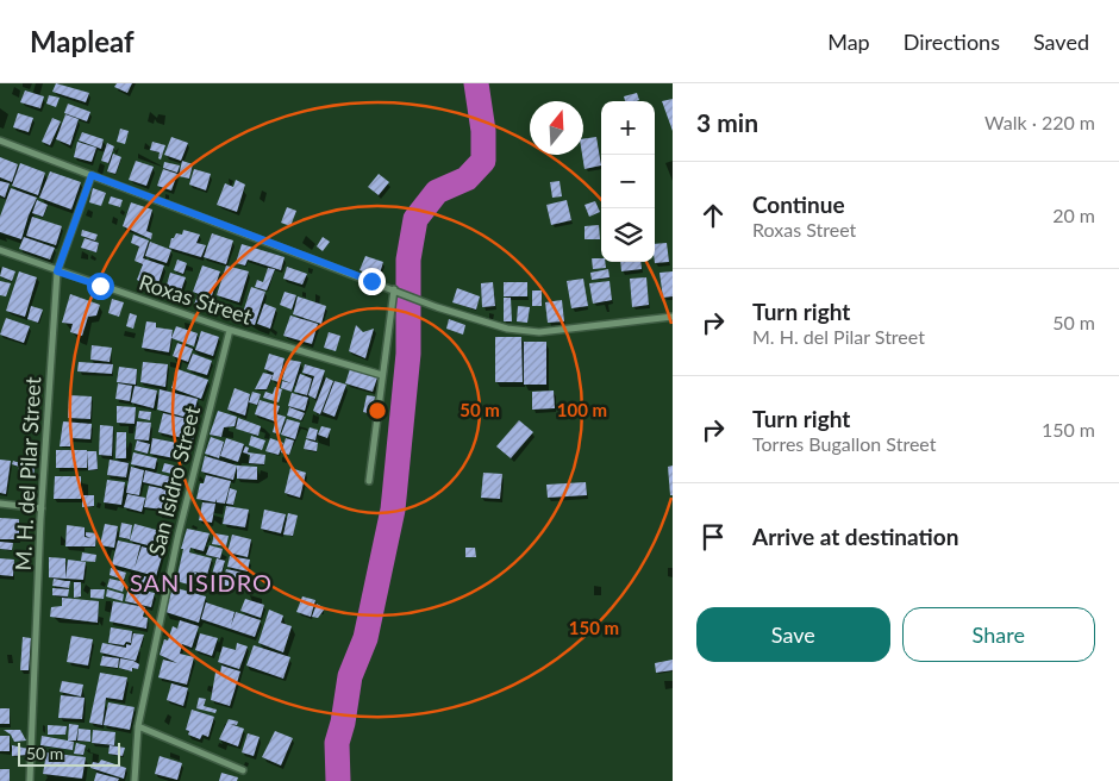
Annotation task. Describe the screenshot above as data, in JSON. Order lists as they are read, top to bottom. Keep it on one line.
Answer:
{"streets":{"street":["Roxas Street","M. H. del Pilar Street","San Isidro Street"]},"crossings":[["Roxas Street","M. H. del Pilar Street"],["Roxas Street","San Isidro Street"]],"districts":["SAN ISIDRO"],"scale_bar":"50 m","north":"top","page":{"header":"Mapleaf","nav":["Map","Directions","Saved"],"heading":["3 min","Walk · 220 m"],"map_buttons":["+","−"],"list":[["Continue","Roxas Street","20 m"],["Turn right","M. H. del Pilar Street","50 m"],["Turn right","Torres Bugallon Street","150 m"],"Arrive at destination"],"buttons":["Save","Share"],"scale":"50 m"},"rings":["50 m","100 m","150 m"]}
